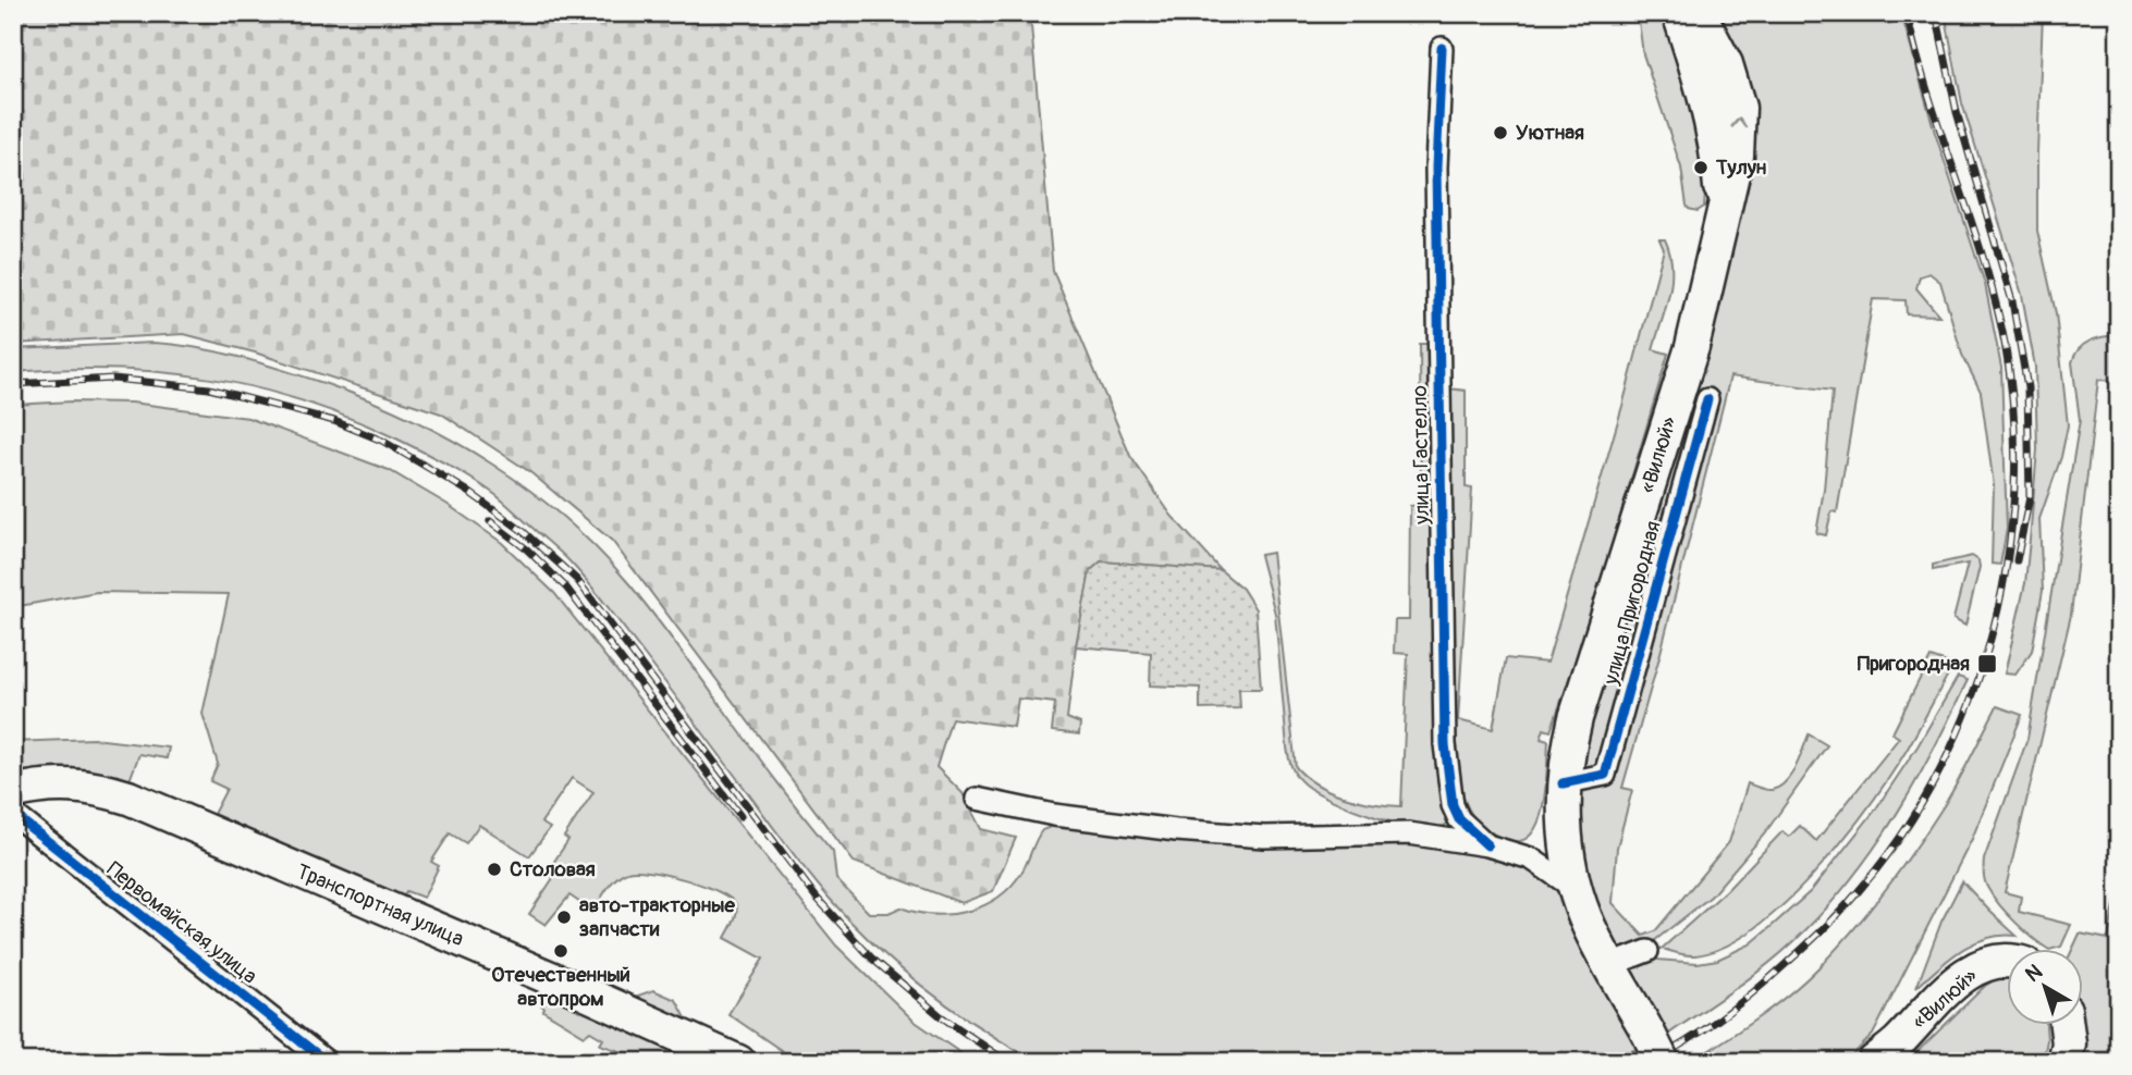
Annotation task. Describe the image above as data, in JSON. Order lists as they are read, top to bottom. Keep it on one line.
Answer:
{"streets":{"highway":["«Вилюй»","Транспортная улица"],"street":["улица Гастелло","улица Пригородная","Первомайская улица"]},"crossings":[["«Вилюй»","улица Пригородная"]],"places":{"other":["Уютная","Тулун","Столовая","авто-тракторные запчасти","Отечественный автопром"],"transit":["Пригородная"]},"north":"top left"}
